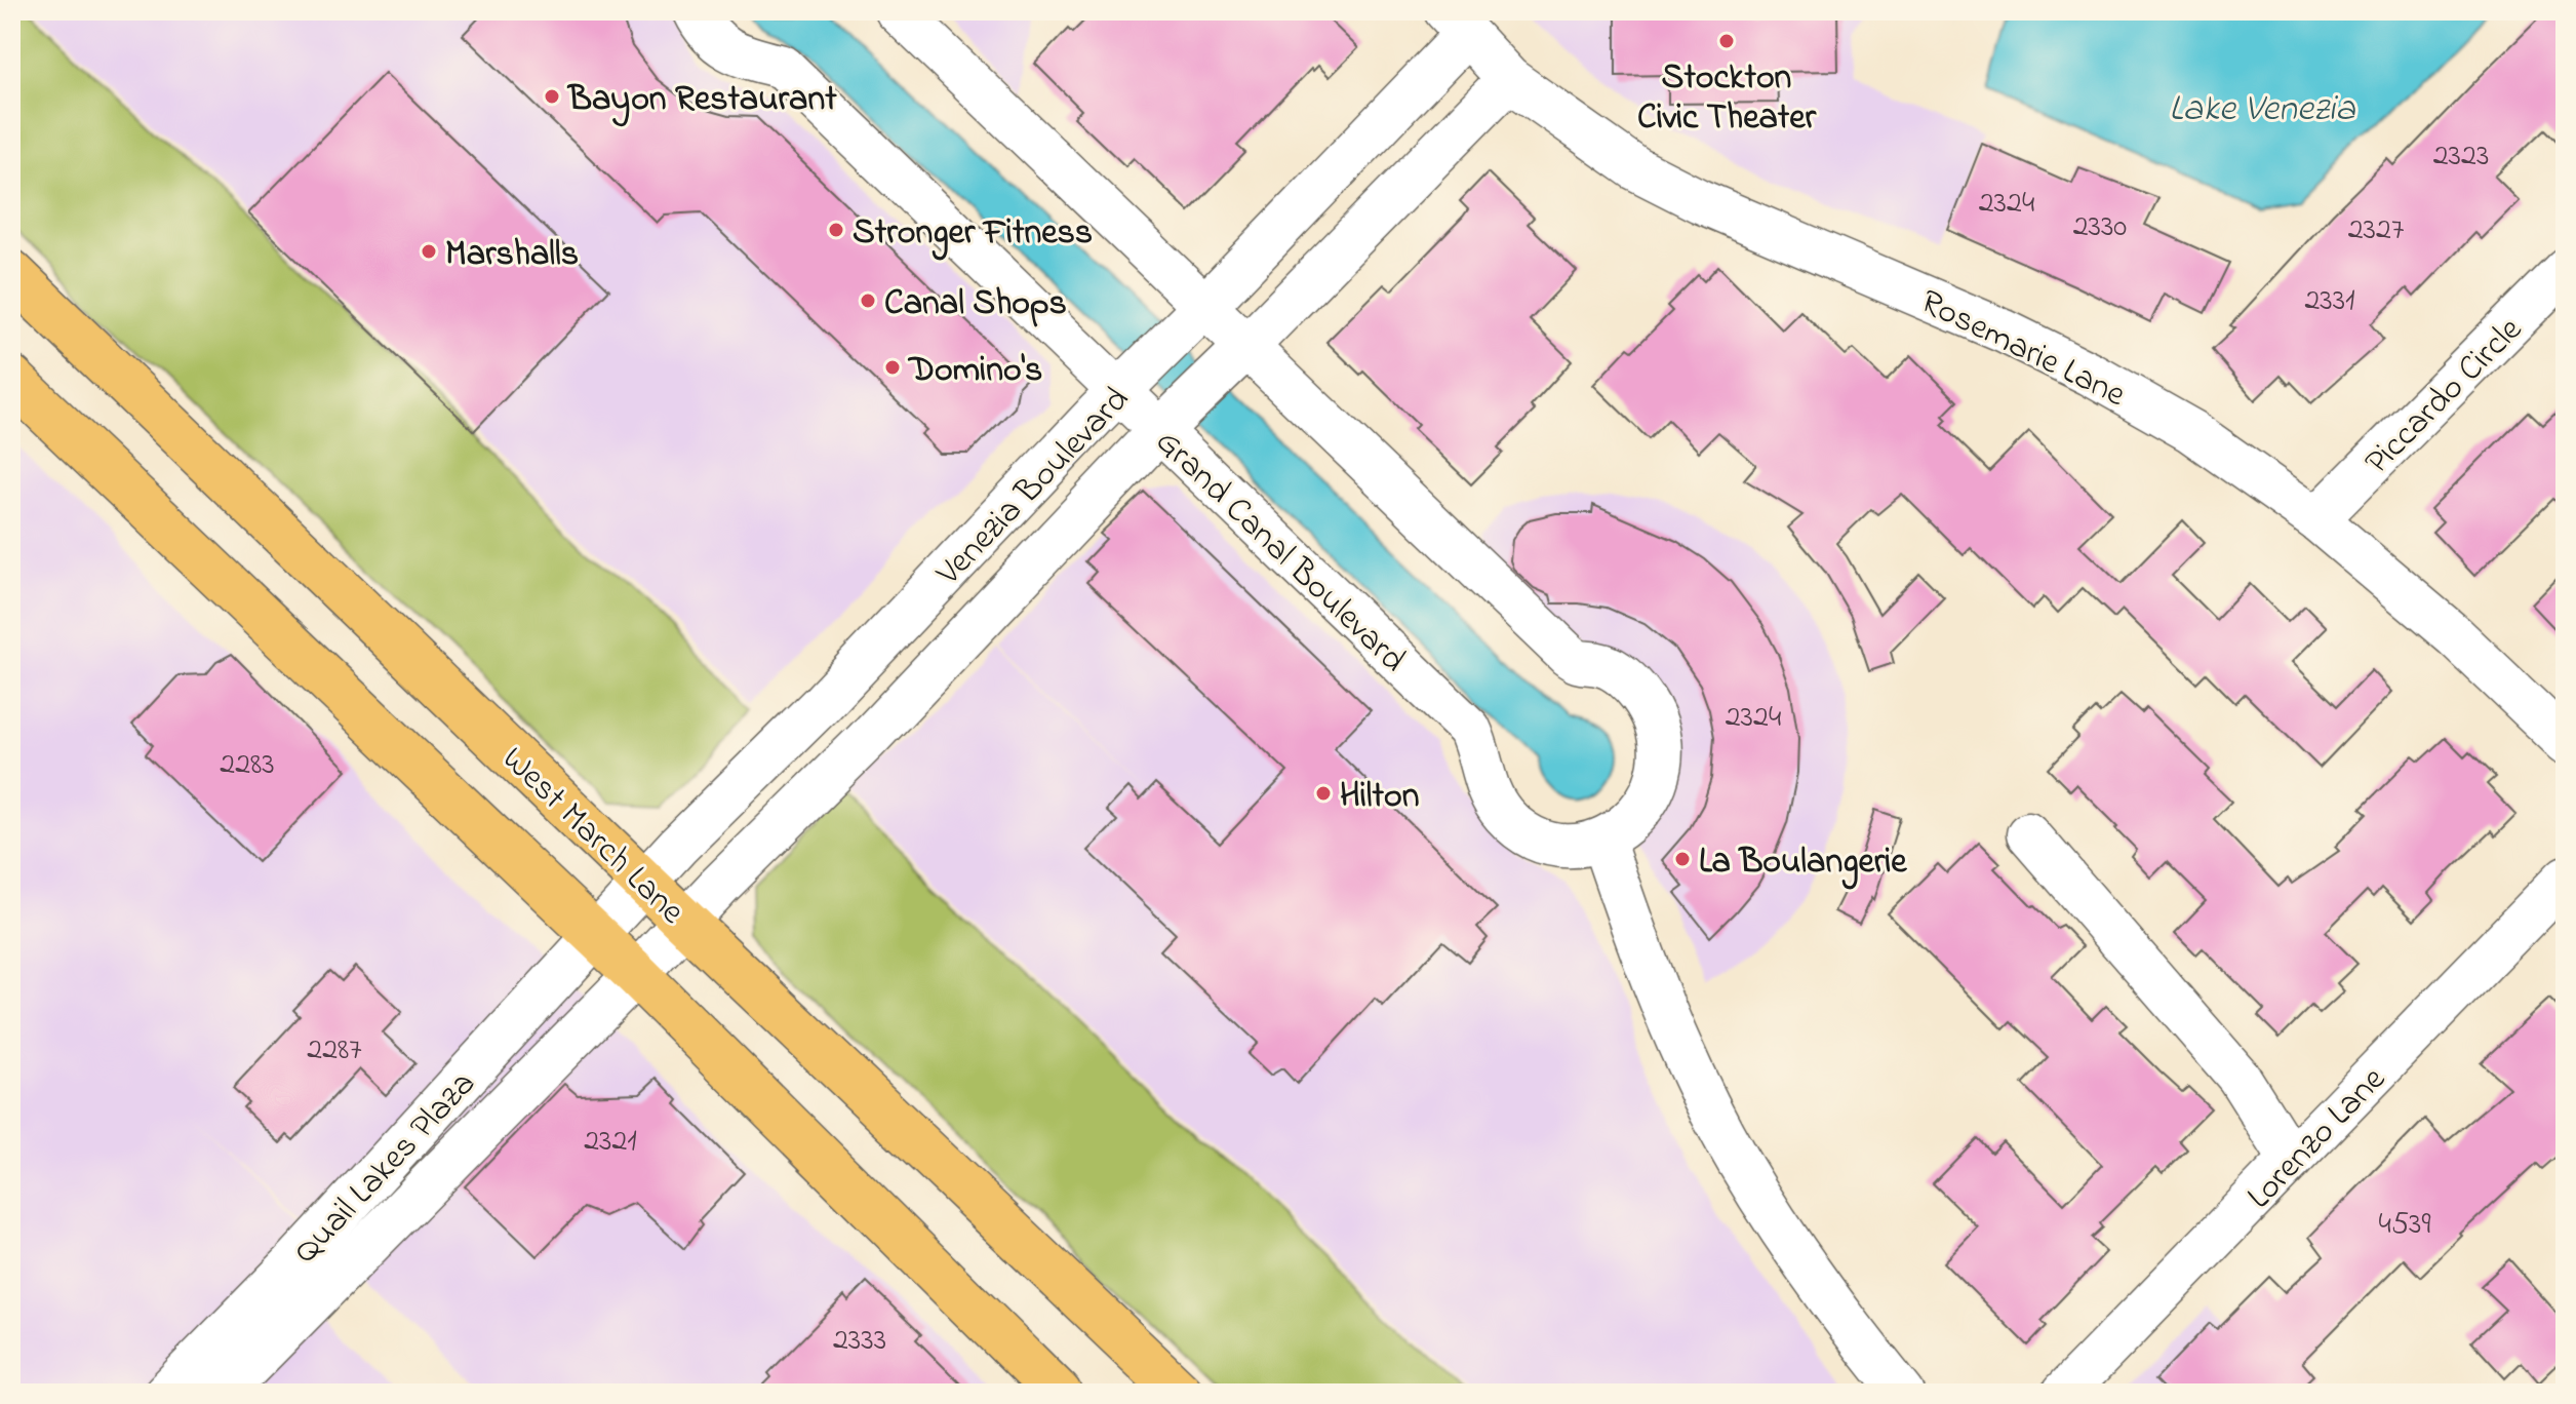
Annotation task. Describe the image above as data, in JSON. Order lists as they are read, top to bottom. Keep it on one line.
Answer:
{"streets":{"main road":["West March Lane"],"street":["Rosemarie Lane","Piccardo Circle","Venezia Boulevard","Grand Canal Boulevard","Lorenzo Lane","Quail Lakes Plaza"]},"crossings":[["Rosemarie Lane","Piccardo Circle"],["Rosemarie Lane","Venezia Boulevard"],["Venezia Boulevard","Grand Canal Boulevard"],["Venezia Boulevard","West March Lane"],["Venezia Boulevard","Quail Lakes Plaza"],["West March Lane","Quail Lakes Plaza"]],"water":["Lake Venezia"],"places":["Stockton Civic Theater","Bayon Restaurant","Stronger Fitness","Marshalls","Canal Shops","Domino's","Hilton","La Boulangerie"],"house_numbers":["2323","2324","2330","2327","2331","2324","2283","2287","2321","4539","2333"]}
